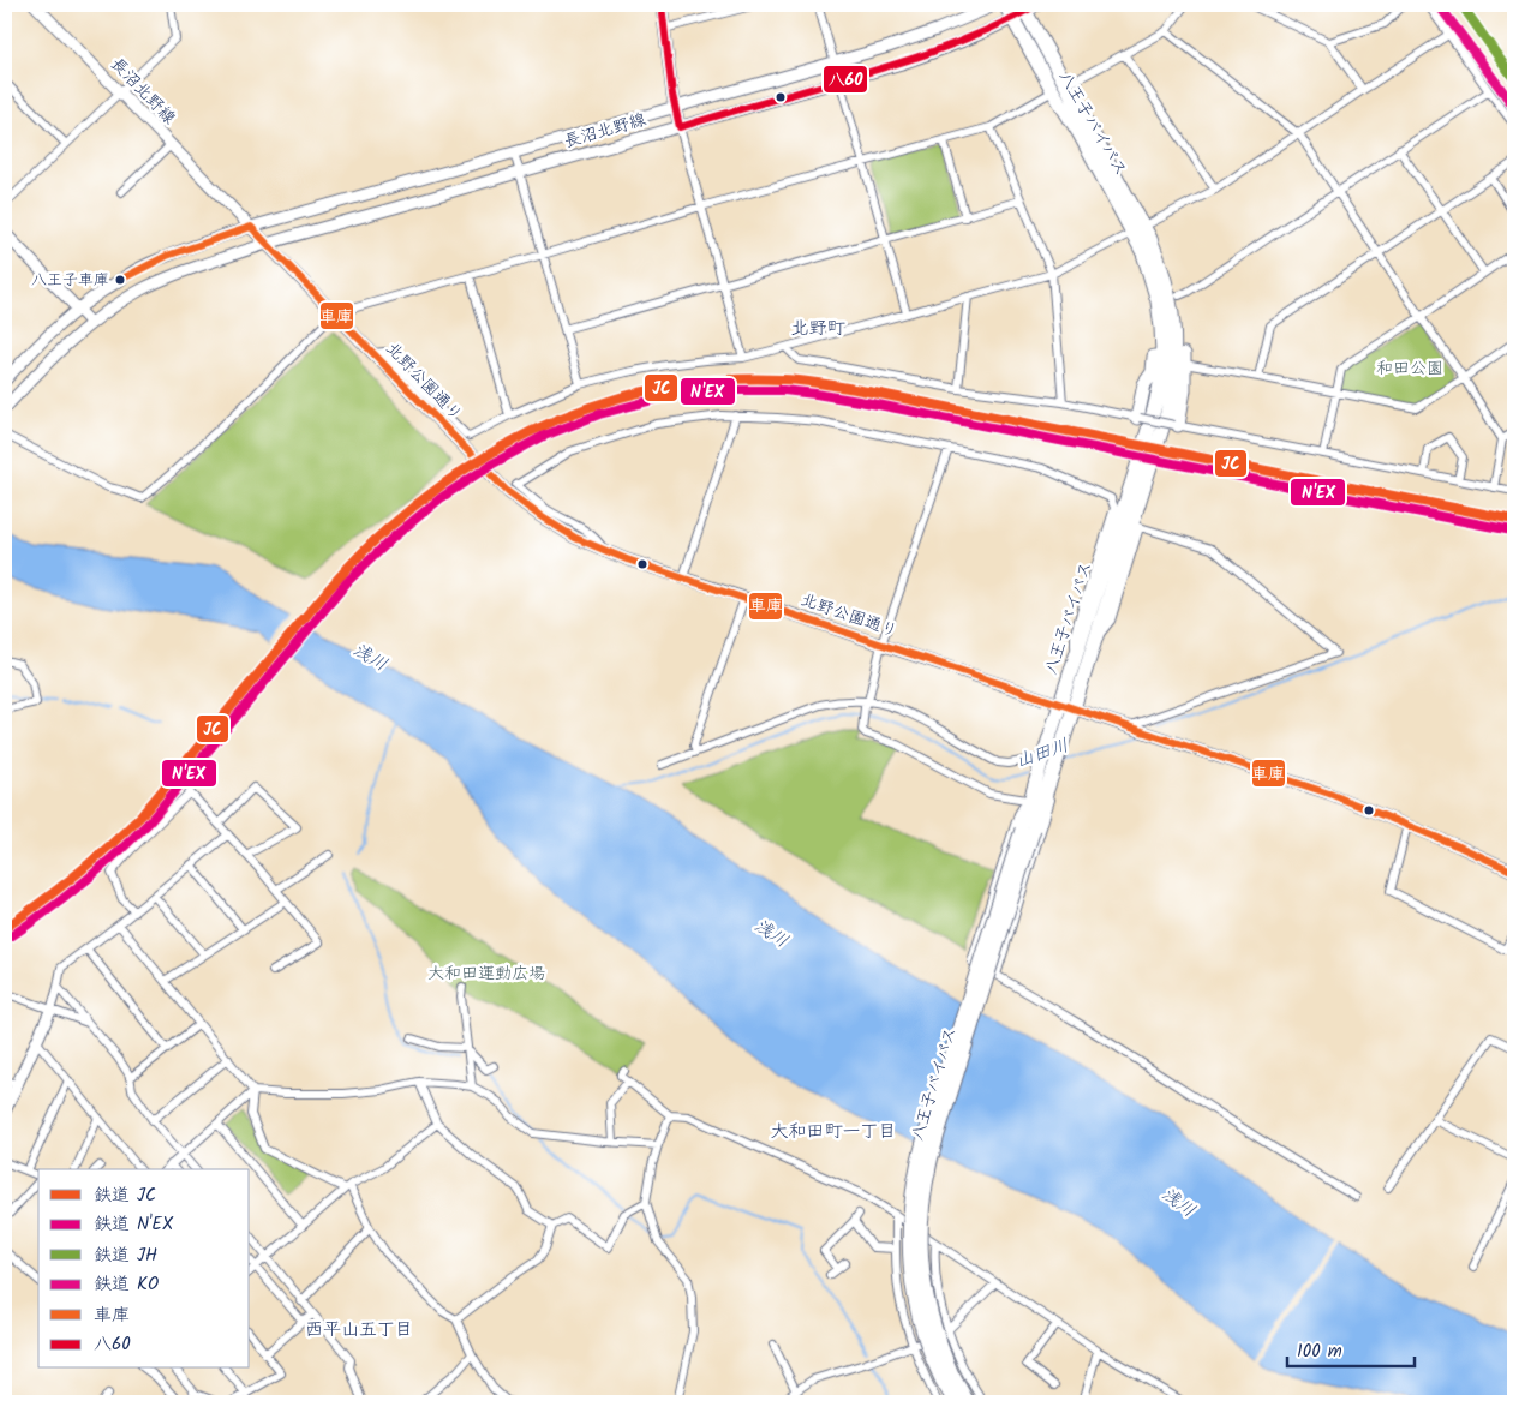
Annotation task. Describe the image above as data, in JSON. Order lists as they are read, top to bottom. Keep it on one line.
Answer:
{"streets":{"highway":["八王子バイパス"],"street":["長沼北野線","北野公園通り"]},"crossings":[["長沼北野線","八王子バイパス"],["長沼北野線","北野公園通り"],["八王子バイパス","北野公園通り"]],"districts":["北野町","大和田町一丁目","西平山五丁目"],"water":["浅川","山田川"],"parks":["和田公園","大和田運動広場"],"places":["八王子車庫"],"lines":["rail line JH","rail line KO","transit line 八60","transit line 車庫","rail line JC","rail line N'EX"],"legend":["鉄道 JC","鉄道 N'EX","鉄道 JH","鉄道 KO","車庫","八60"],"scale_bar":"100 m"}
